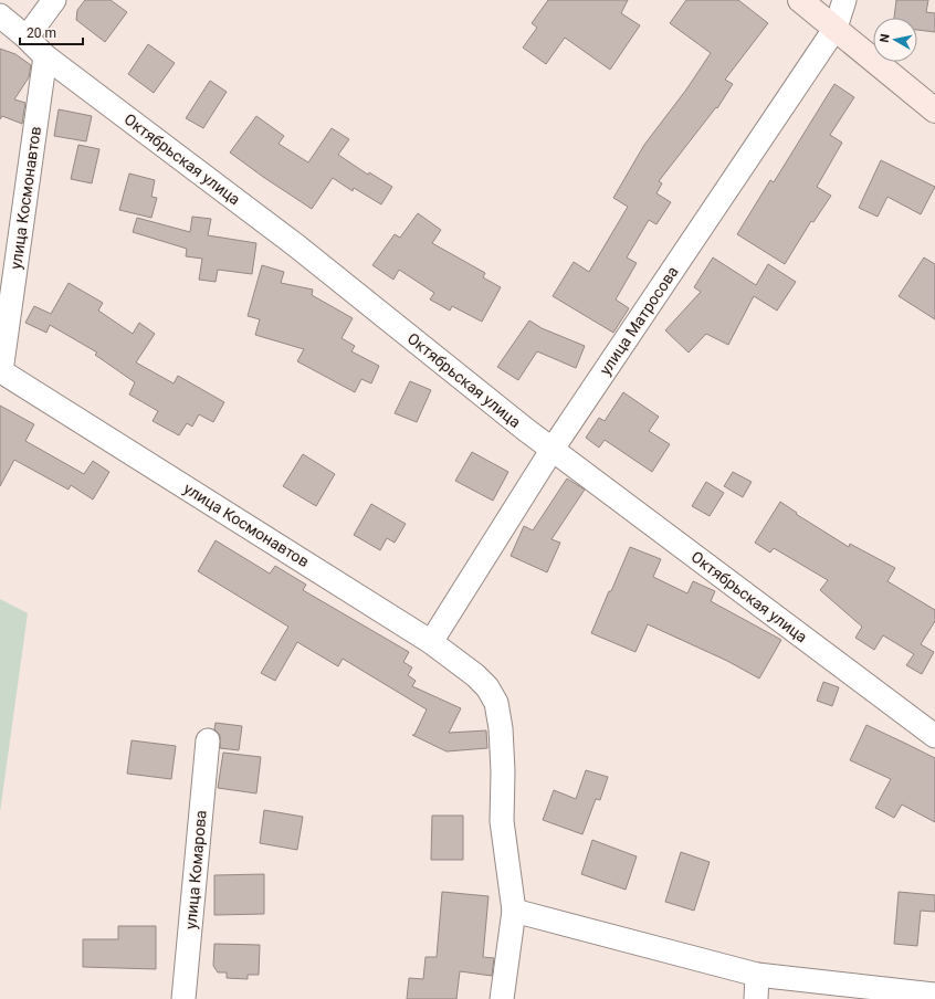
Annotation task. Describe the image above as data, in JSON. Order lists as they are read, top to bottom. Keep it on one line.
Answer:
{"streets":{"street":["Октябрьская улица","улица Космонавтов","улица Матросова","улица Комарова"]},"crossings":[["Октябрьская улица","улица Космонавтов"],["Октябрьская улица","улица Матросова"],["улица Космонавтов","улица Матросова"]],"scale_bar":"20 m","north":"left"}
